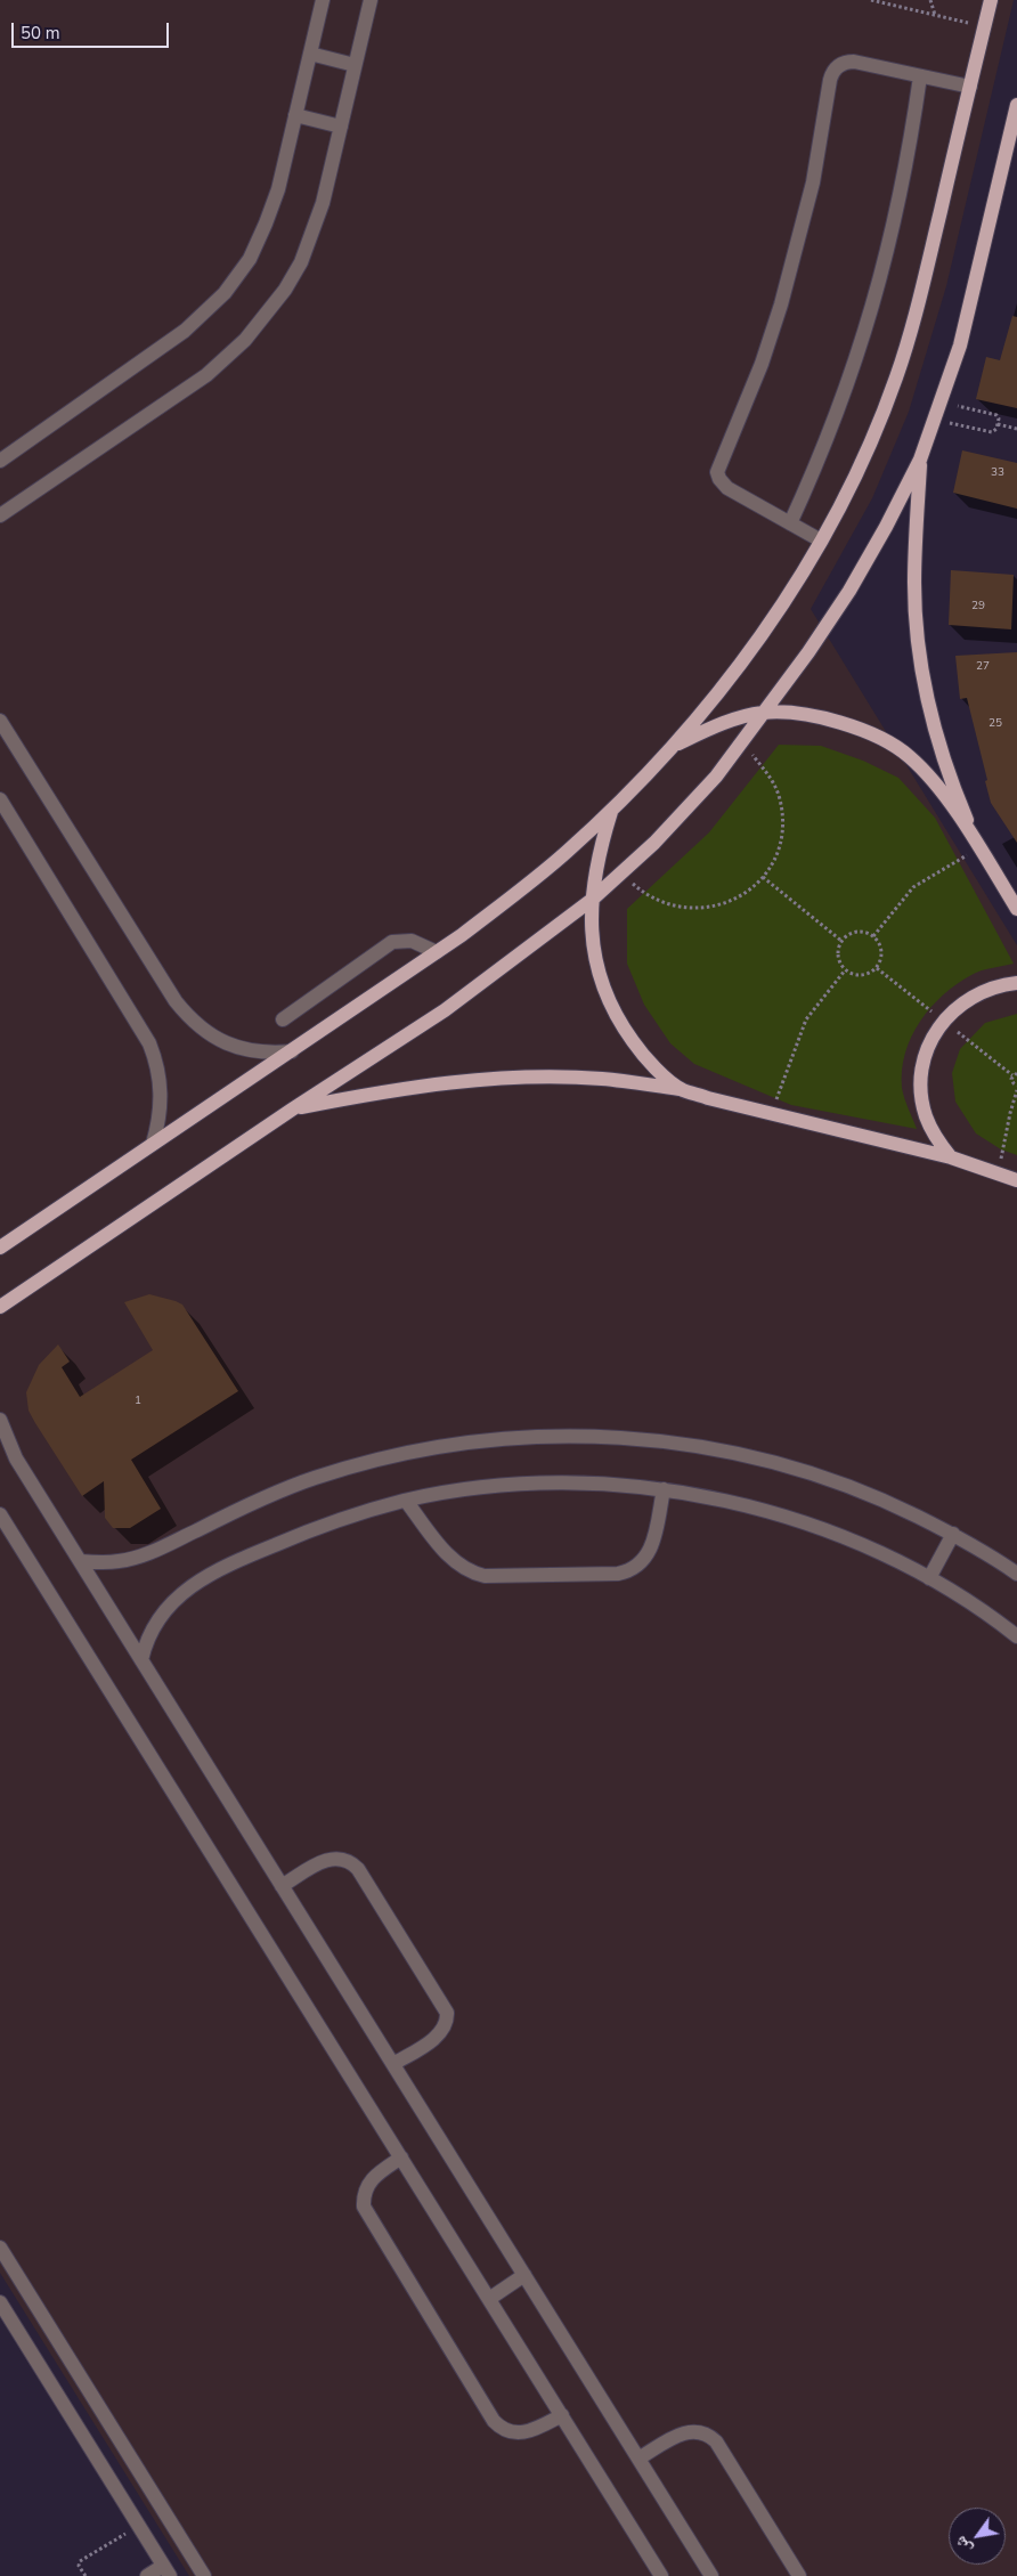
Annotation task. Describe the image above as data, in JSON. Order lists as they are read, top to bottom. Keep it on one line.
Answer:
{"house_numbers":["33","29","27","25","1"],"scale_bar":"50 m","north":"bottom left"}
